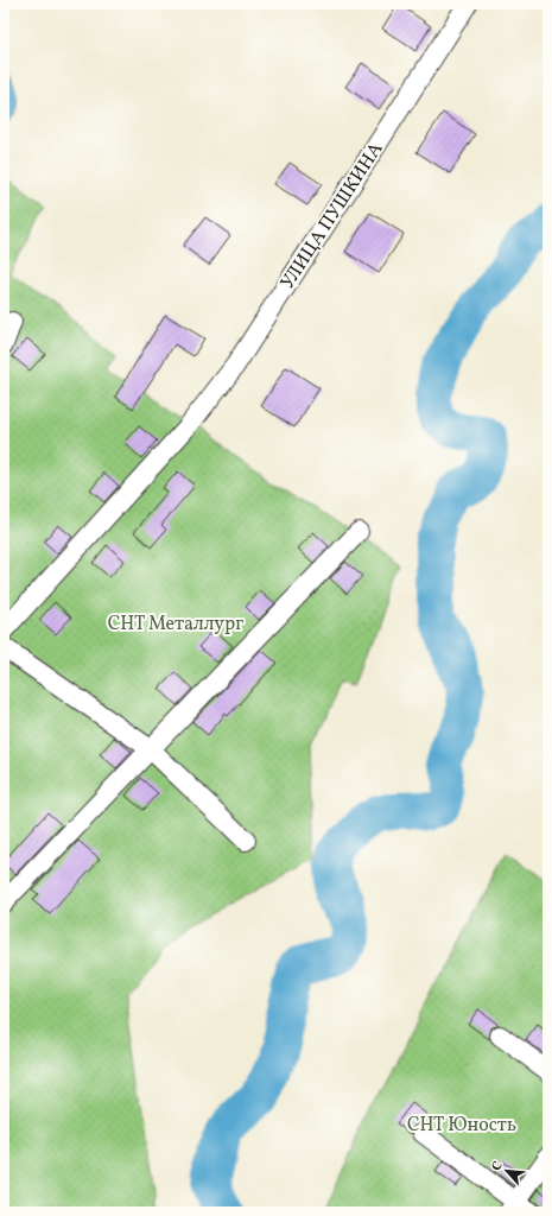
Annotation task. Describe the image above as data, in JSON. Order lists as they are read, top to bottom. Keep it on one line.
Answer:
{"streets":{"street":["УЛИЦА ПУШКИНА"]},"parks":["СНТ Металлург","СНТ Юность"],"north":"top left"}
